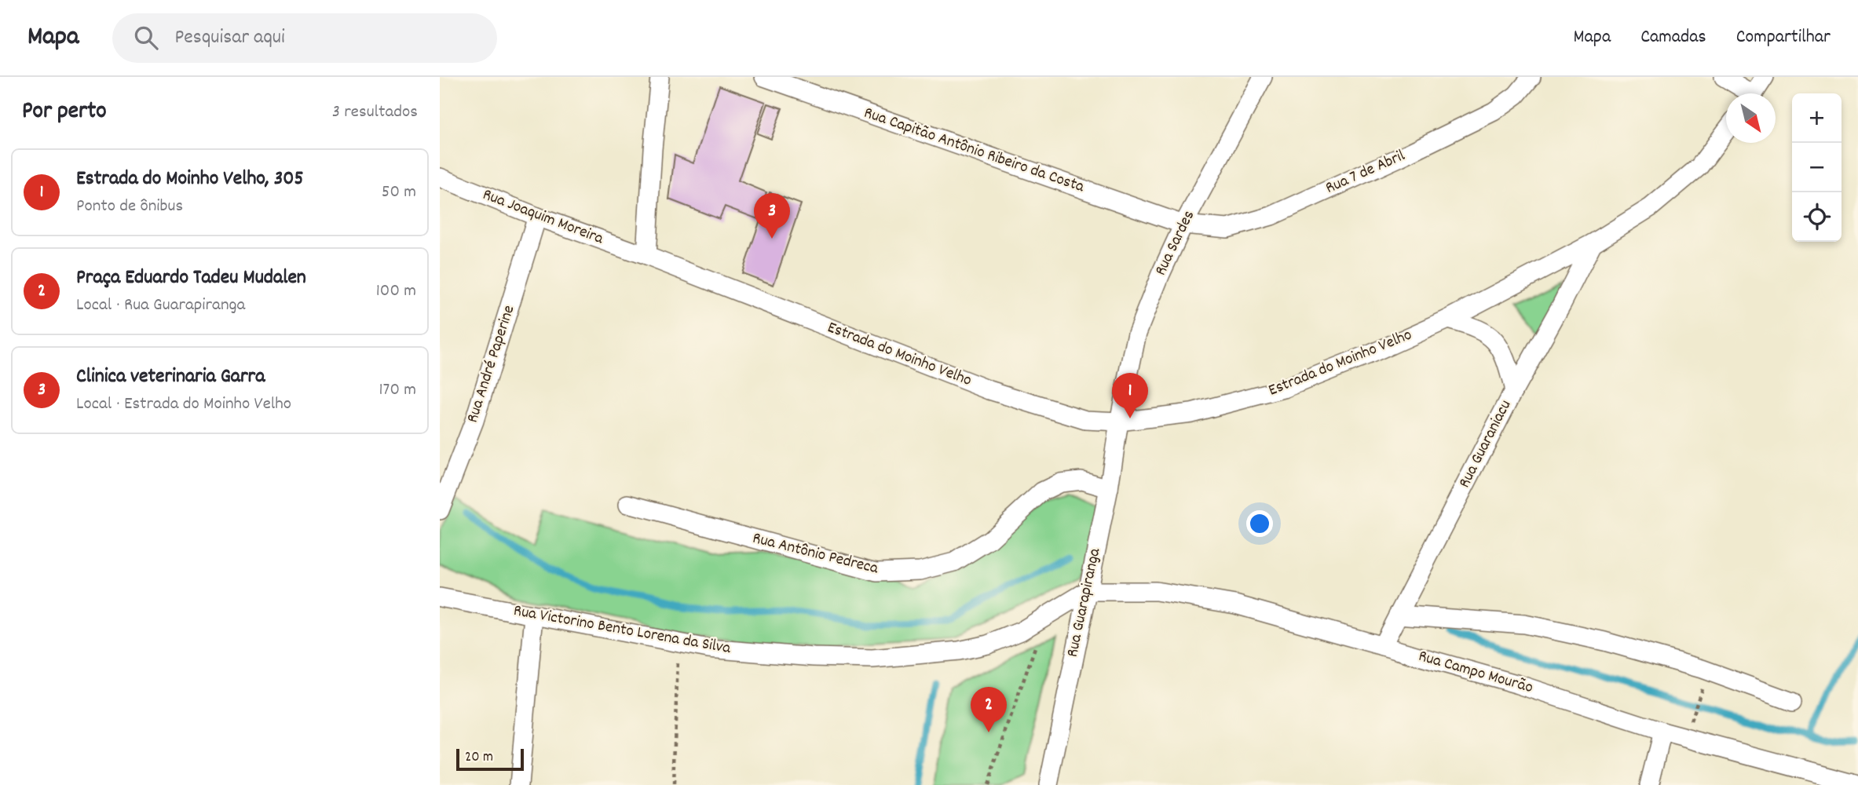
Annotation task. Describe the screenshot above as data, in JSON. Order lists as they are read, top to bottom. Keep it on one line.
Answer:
{"streets":{"street":["Rua Capitão Antônio Ribeiro da Costa","Rua 7 de Abril","Rua Joaquim Moreira","Rua Sardes","Estrada do Moinho Velho","Rua André Paperine","Rua Guaraniacu","Rua Antônio Pedreca","Rua Guarapiranga","Rua Victorino Bento Lorena da Silva","Rua Campo Mourão"]},"crossings":[["Rua Capitão Antônio Ribeiro da Costa","Rua 7 de Abril"],["Rua Capitão Antônio Ribeiro da Costa","Rua Sardes"],["Rua 7 de Abril","Rua Sardes"],["Rua Joaquim Moreira","Estrada do Moinho Velho"],["Rua Joaquim Moreira","Rua André Paperine"],["Rua Sardes","Estrada do Moinho Velho"],["Rua Sardes","Rua Guarapiranga"],["Estrada do Moinho Velho","Rua Guaraniacu"],["Estrada do Moinho Velho","Rua Guarapiranga"],["Rua Guaraniacu","Rua Campo Mourão"],["Rua Antônio Pedreca","Rua Guarapiranga"],["Rua Guarapiranga","Rua Victorino Bento Lorena da Silva"],["Rua Guarapiranga","Rua Campo Mourão"],["Rua Victorino Bento Lorena da Silva","Rua Campo Mourão"]],"scale_bar":"20 m","north":"bottom right","page":{"header":"Mapa","search":"Pesquisar aqui","nav":["Mapa","Camadas","Compartilhar"],"heading":["Por perto","3 resultados"],"map_buttons":["+","−"],"list":[{"mark":"1","name":"Estrada do Moinho Velho, 305","note":"Ponto de ônibus","value":"50 m"},{"mark":"2","name":"Praça Eduardo Tadeu Mudalen","note":"Local · Rua Guarapiranga","value":"100 m"},{"mark":"3","name":"Clinica veterinaria Garra","note":"Local · Estrada do Moinho Velho","value":"170 m"}],"pins":["3","1","2"],"scale":"20 m"}}
